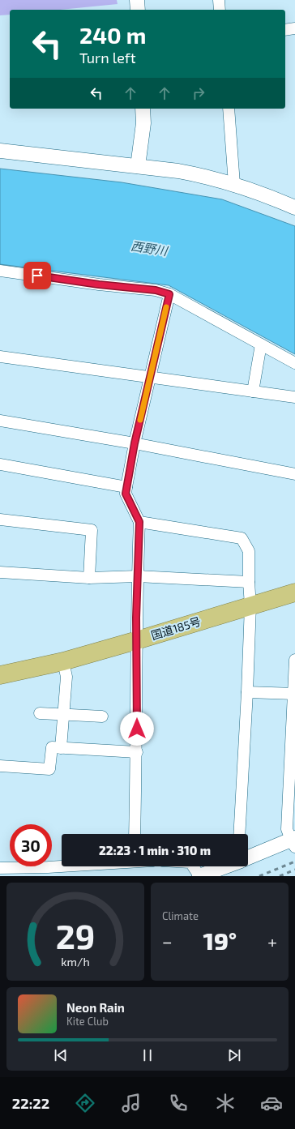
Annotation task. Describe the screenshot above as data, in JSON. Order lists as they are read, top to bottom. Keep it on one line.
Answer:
{"streets":{"highway":["国道185号"]},"water":["西野川"],"page":{"turn":["240 m","Turn left"],"limit":"30","trip":"22:23 · 1 min · 310 m","tile":"Climate","heat":["−","19°","+"],"song":["Neon Rain","Kite Club"],"tabs":"22:22","gauge":["29","km/h"]}}
